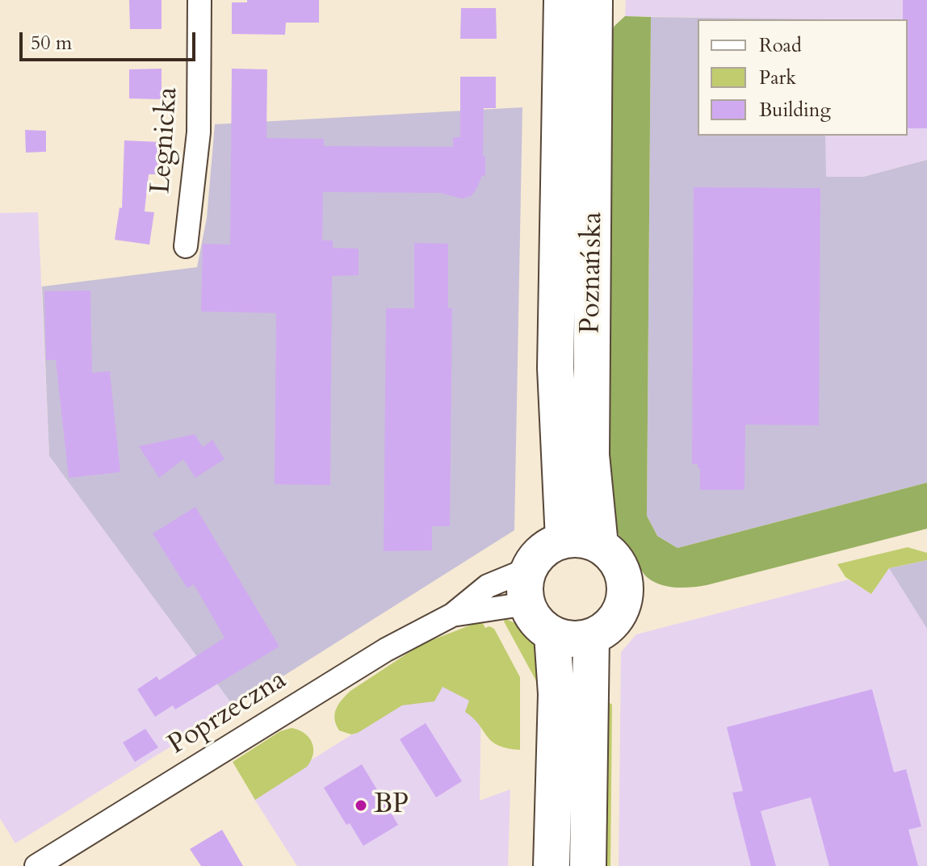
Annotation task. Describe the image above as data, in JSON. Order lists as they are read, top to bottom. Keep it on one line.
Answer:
{"streets":{"main road":["Poznańska"],"street":["Legnicka","Poprzeczna"]},"crossings":[["Poznańska","Poprzeczna"]],"places":["BP"],"legend":["Road","Park","Building"],"scale_bar":"50 m"}
